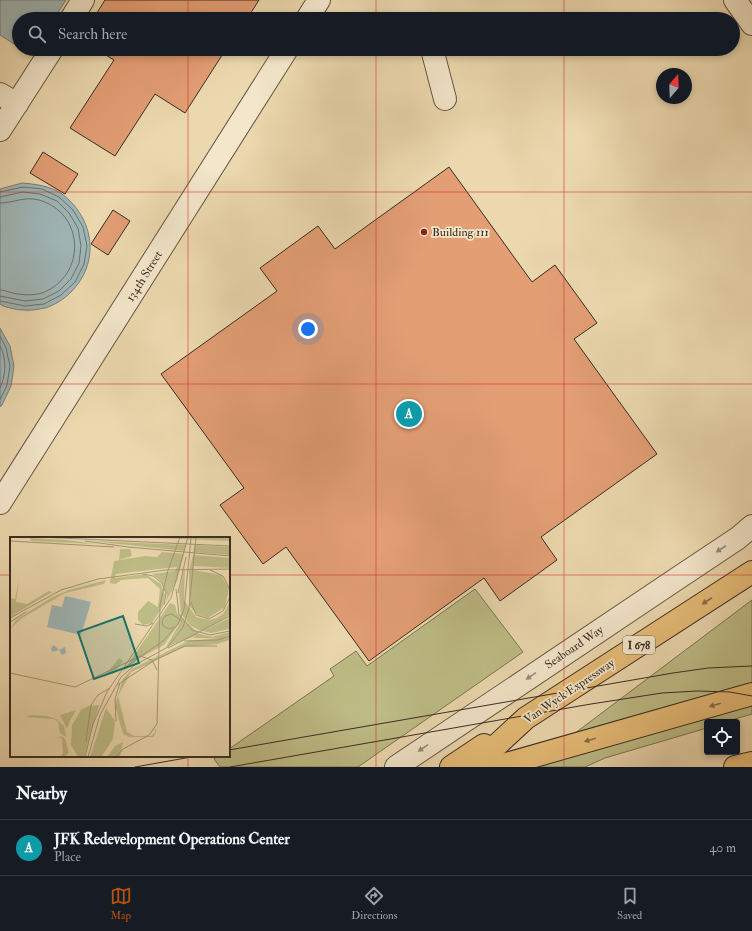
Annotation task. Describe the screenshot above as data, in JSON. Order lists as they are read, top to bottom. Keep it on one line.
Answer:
{"streets":{"highway":["I 678","Van Wyck Expressway"],"street":["134th Street","Seaboard Way"]},"one_way":["Seaboard Way"],"places":["Building 111"],"north":"top","page":{"search":"Search here","pins":"A","heading":"Nearby","list":[{"mark":"A","name":"JFK Redevelopment Operations Center","note":"Place","value":"40 m"}],"nav":["Map","Directions","Saved"]}}
